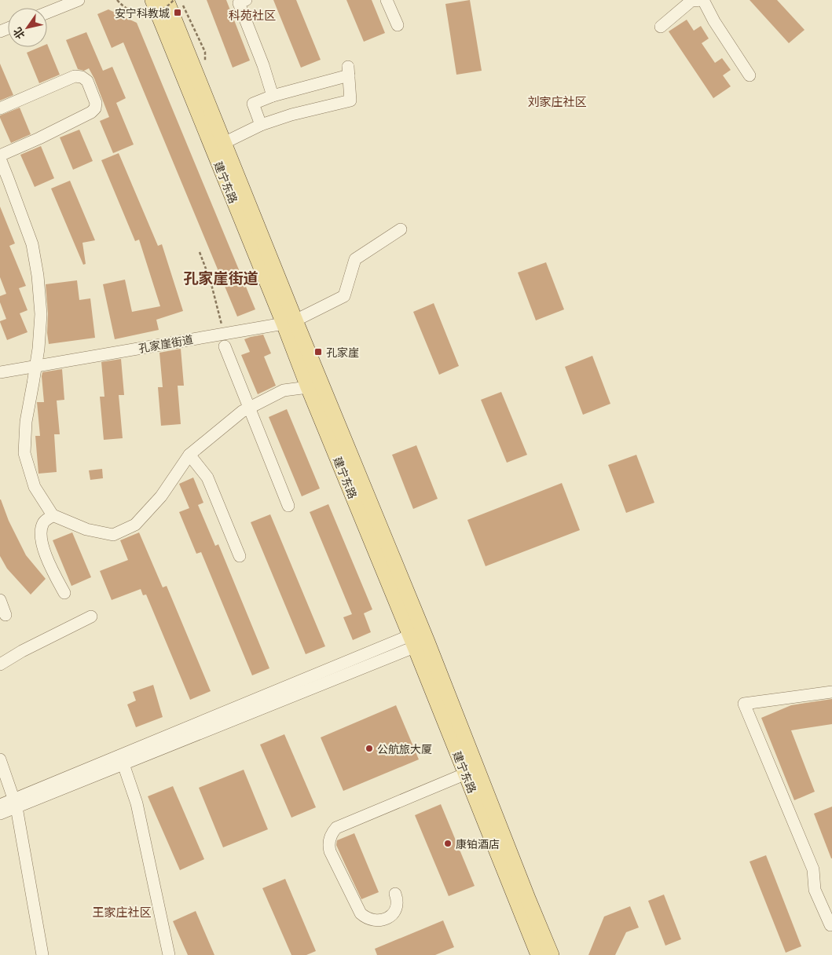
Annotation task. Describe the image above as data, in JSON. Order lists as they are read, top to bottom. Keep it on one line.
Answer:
{"streets":{"main road":["建宁东路"],"street":["孔家崖街道"]},"crossings":[["建宁东路","孔家崖街道"]],"districts":["科苑社区","刘家庄社区","孔家崖街道","王家庄社区"],"places":{"transit":["安宁科教城","孔家崖"],"other":["公航旅大厦","康铂酒店"]},"north":"bottom left"}
